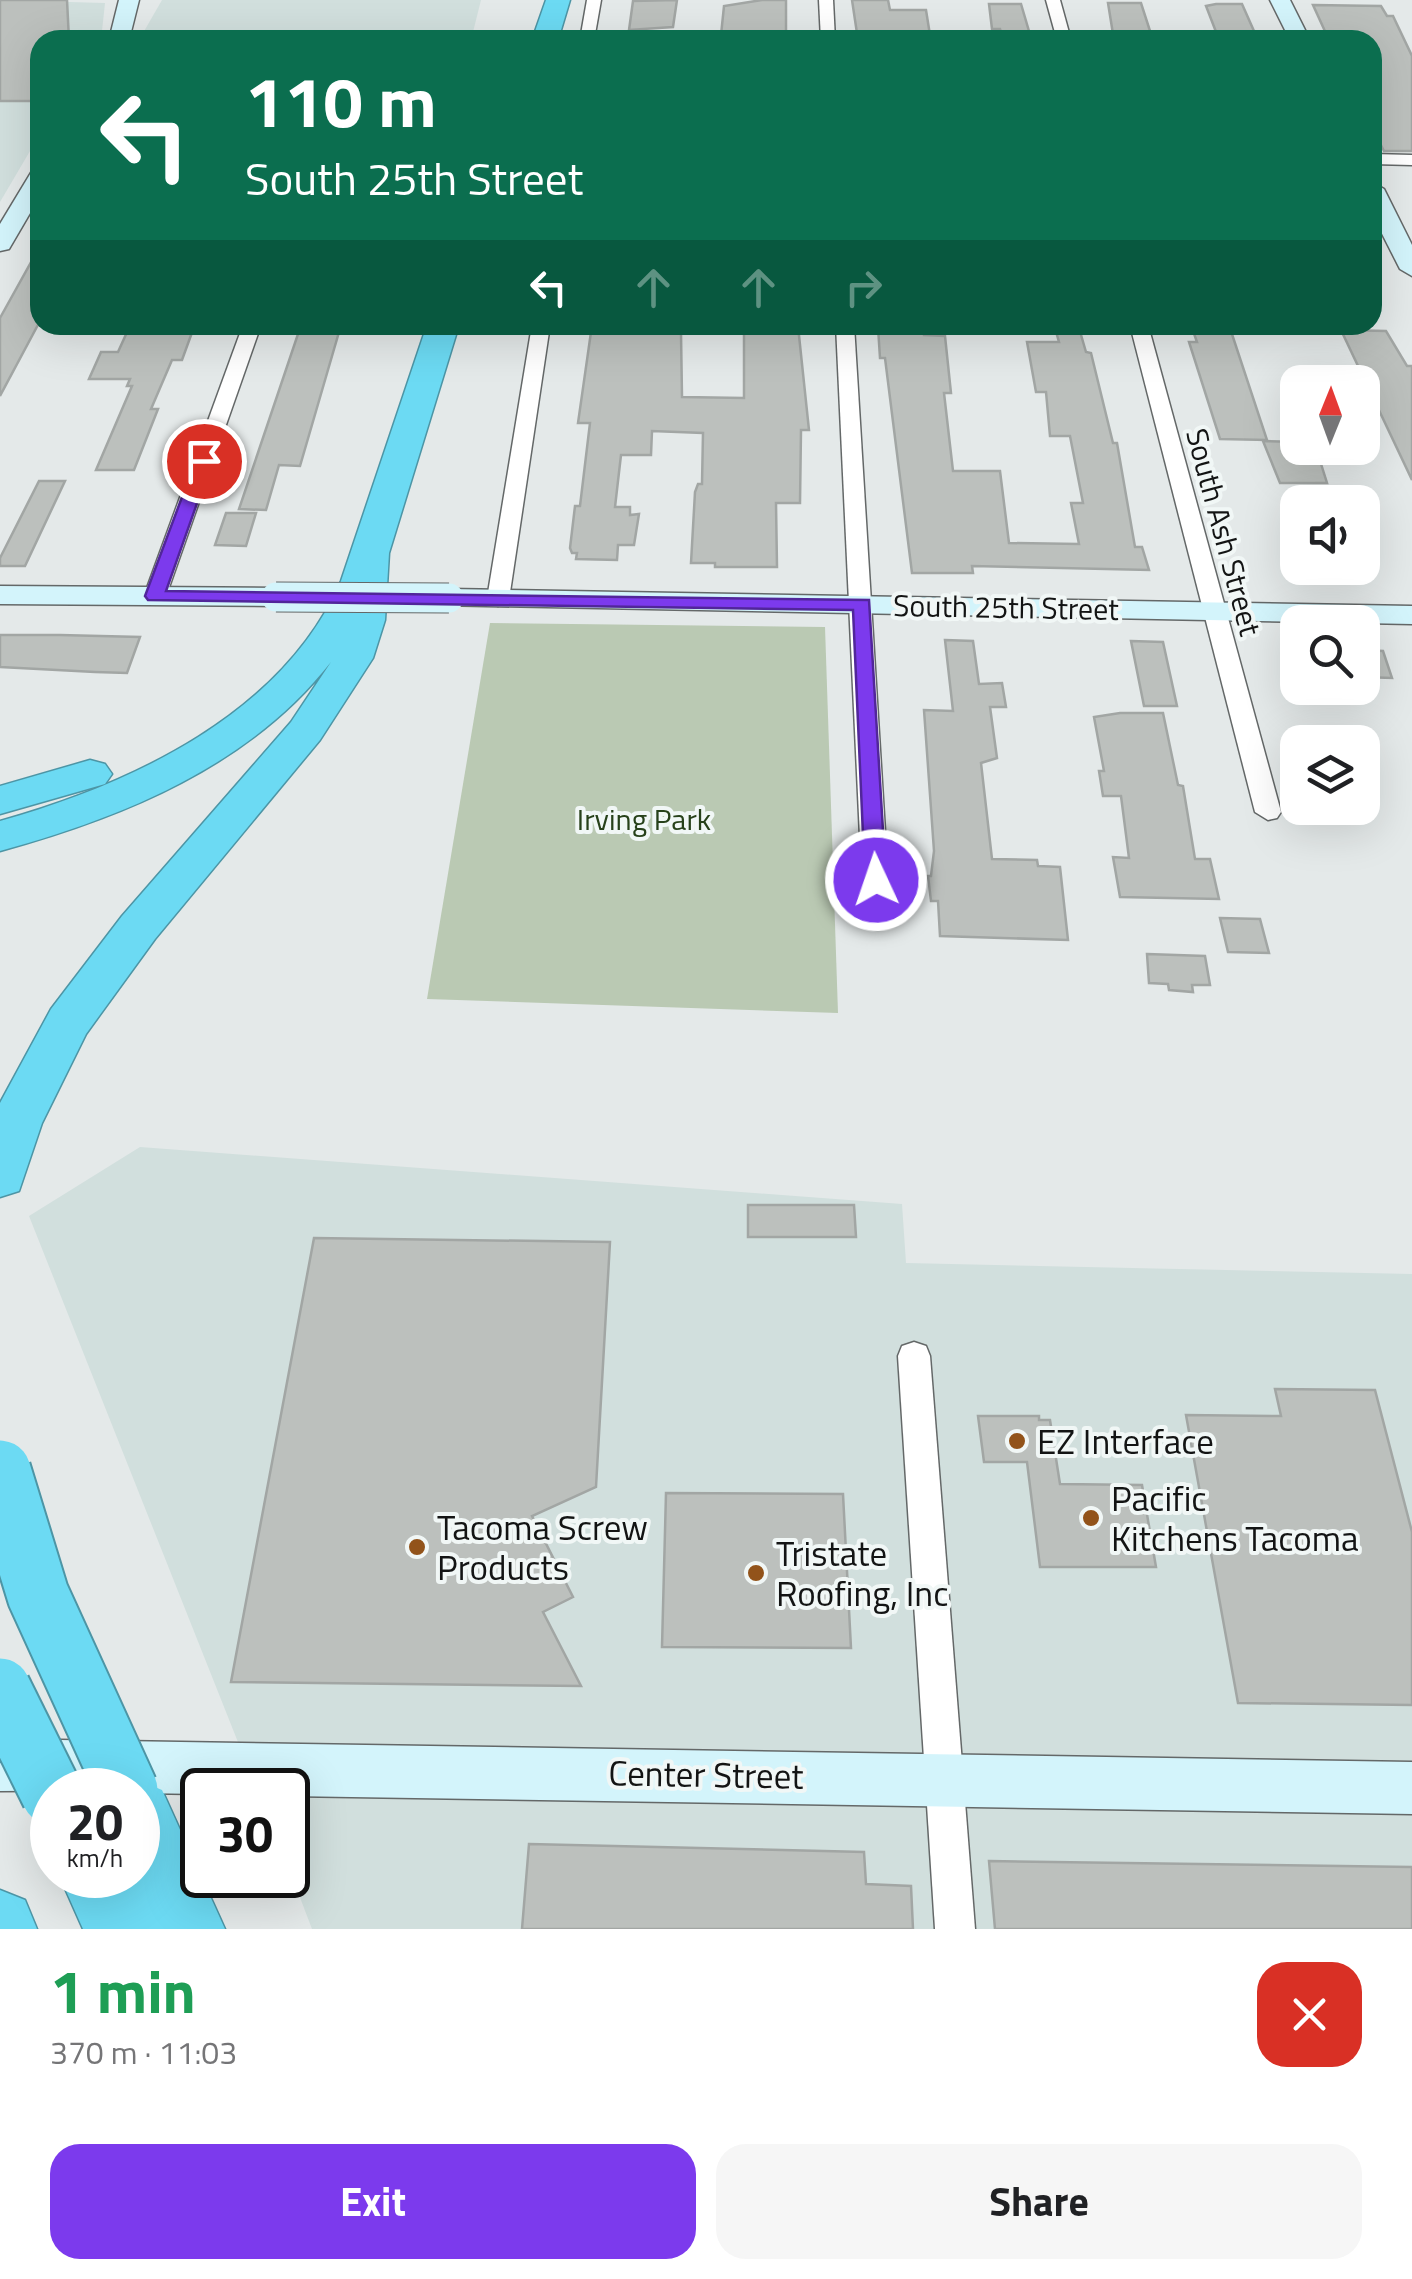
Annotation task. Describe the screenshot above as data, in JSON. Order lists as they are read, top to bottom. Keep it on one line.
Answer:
{"streets":{"street":["South Ash Street","South 25th Street","Center Street"]},"crossings":[["South Ash Street","South 25th Street"]],"parks":["Irving Park"],"places":["EZ Interface","Pacific Kitchens Tacoma","Tacoma Screw Products","Tristate Roofing, Inc"],"north":"top","page":{"turn":["110 m","South 25th Street"],"speed":"20 km/h","limit":"30","heading":["1 min","370 m · 11:03"],"buttons":["Exit","Share"]}}
